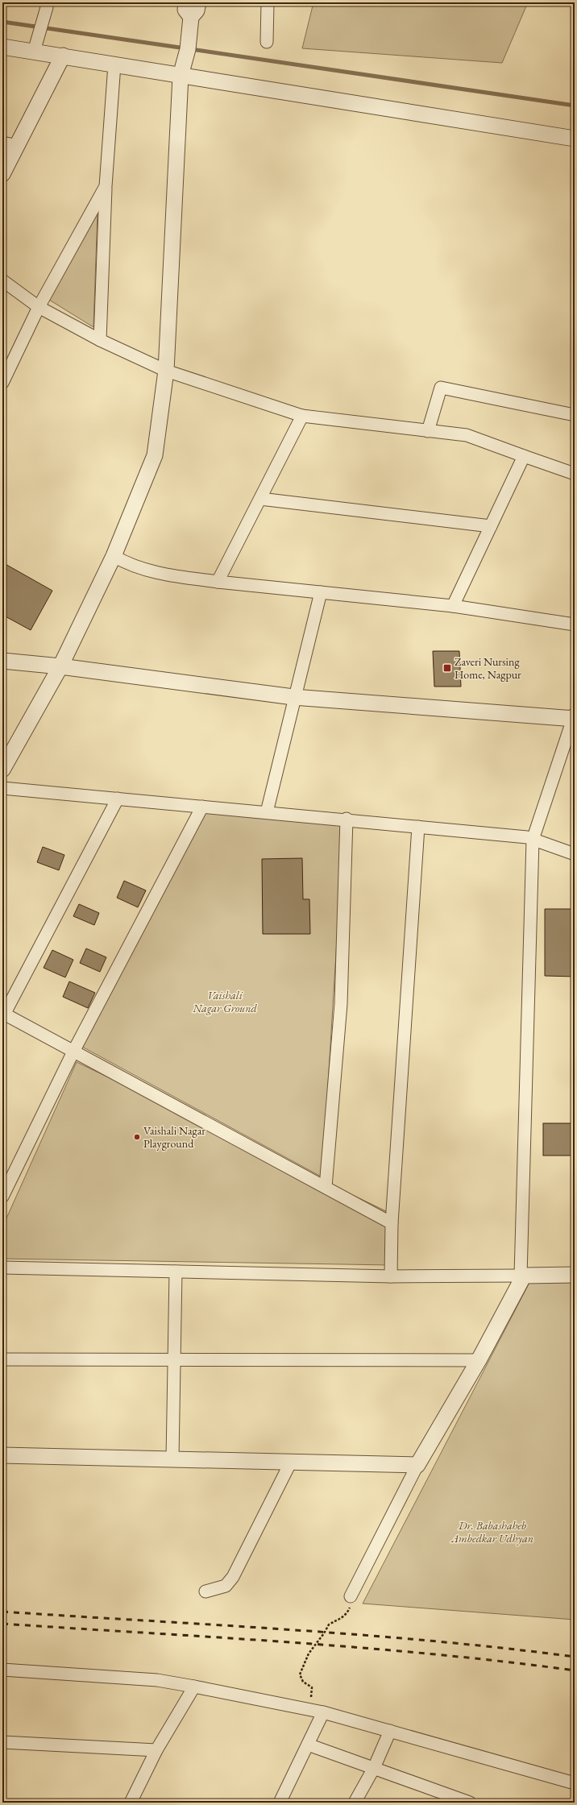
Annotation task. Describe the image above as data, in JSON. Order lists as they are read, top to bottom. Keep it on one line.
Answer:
{"parks":["Vaishali Nagar Ground","Dr. Babashaheb Ambedkar Udhyan"],"places":{"transit":["Zaveri Nursing Home, Nagpur"],"other":["Vaishali Nagar Playground"]}}
